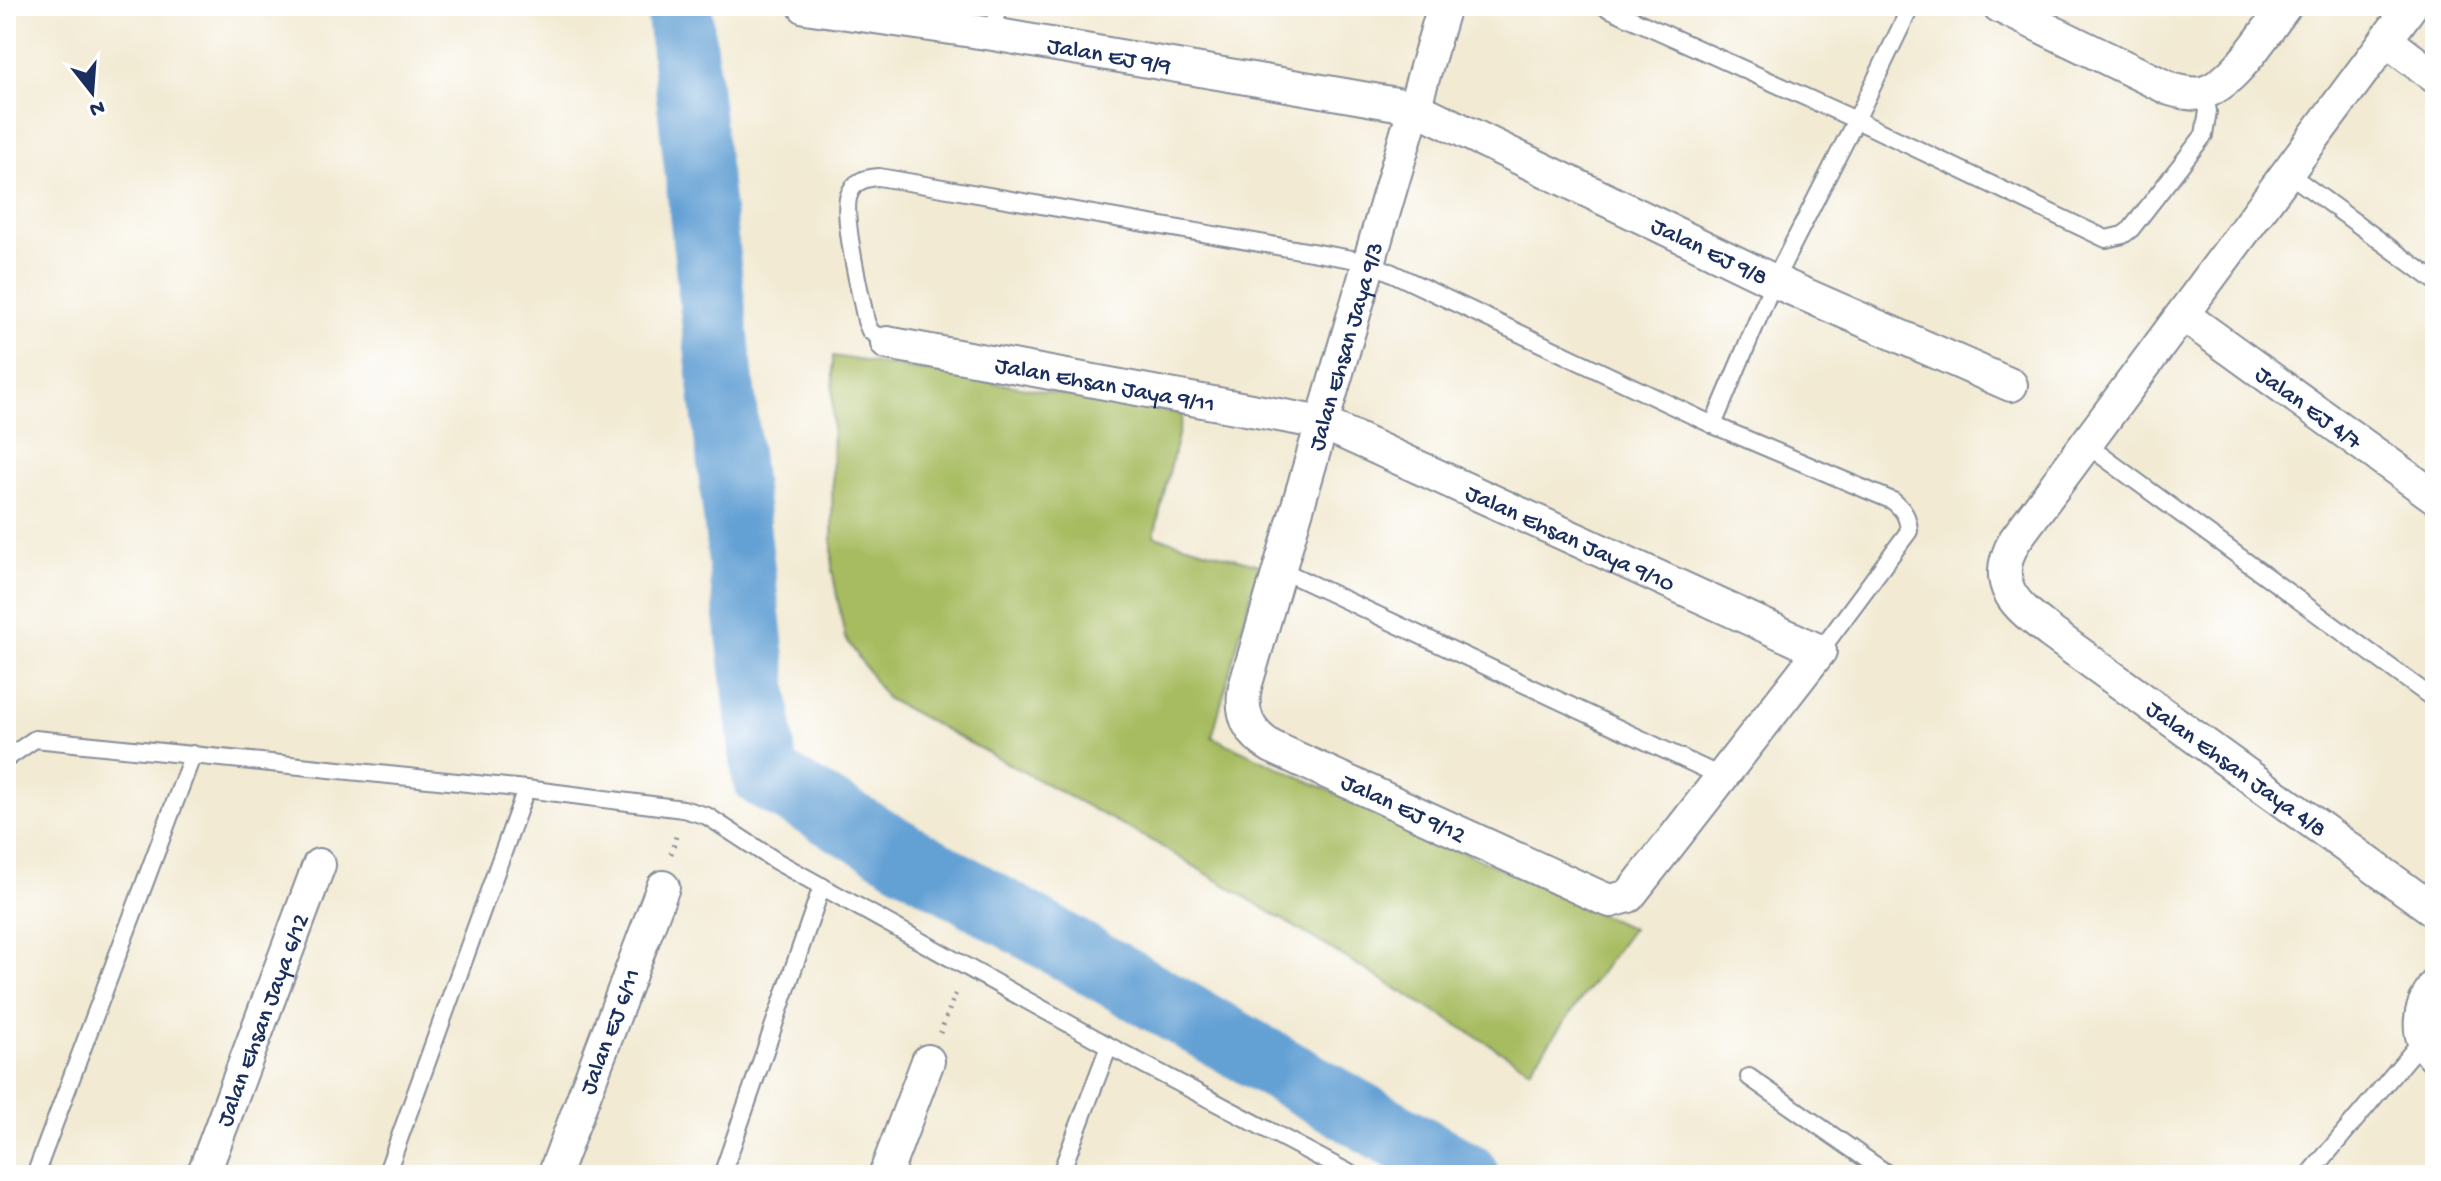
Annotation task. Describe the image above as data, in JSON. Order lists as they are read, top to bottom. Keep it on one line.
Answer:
{"streets":{"street":["Jalan EJ 9/9","Jalan EJ 9/8","Jalan Ehsan Jaya 9/3","Jalan Ehsan Jaya 9/11","Jalan EJ 4/7","Jalan Ehsan Jaya 9/10","Jalan Ehsan Jaya 4/8","Jalan EJ 9/12","Jalan Ehsan Jaya 6/12","Jalan EJ 6/11"]},"crossings":[["Jalan EJ 9/9","Jalan EJ 9/8"],["Jalan EJ 9/9","Jalan Ehsan Jaya 9/3"],["Jalan EJ 9/8","Jalan Ehsan Jaya 9/3"],["Jalan Ehsan Jaya 9/3","Jalan Ehsan Jaya 9/11"],["Jalan Ehsan Jaya 9/3","Jalan Ehsan Jaya 9/10"],["Jalan Ehsan Jaya 9/3","Jalan EJ 9/12"],["Jalan Ehsan Jaya 9/11","Jalan Ehsan Jaya 9/10"],["Jalan EJ 4/7","Jalan Ehsan Jaya 4/8"]],"north":"bottom"}
